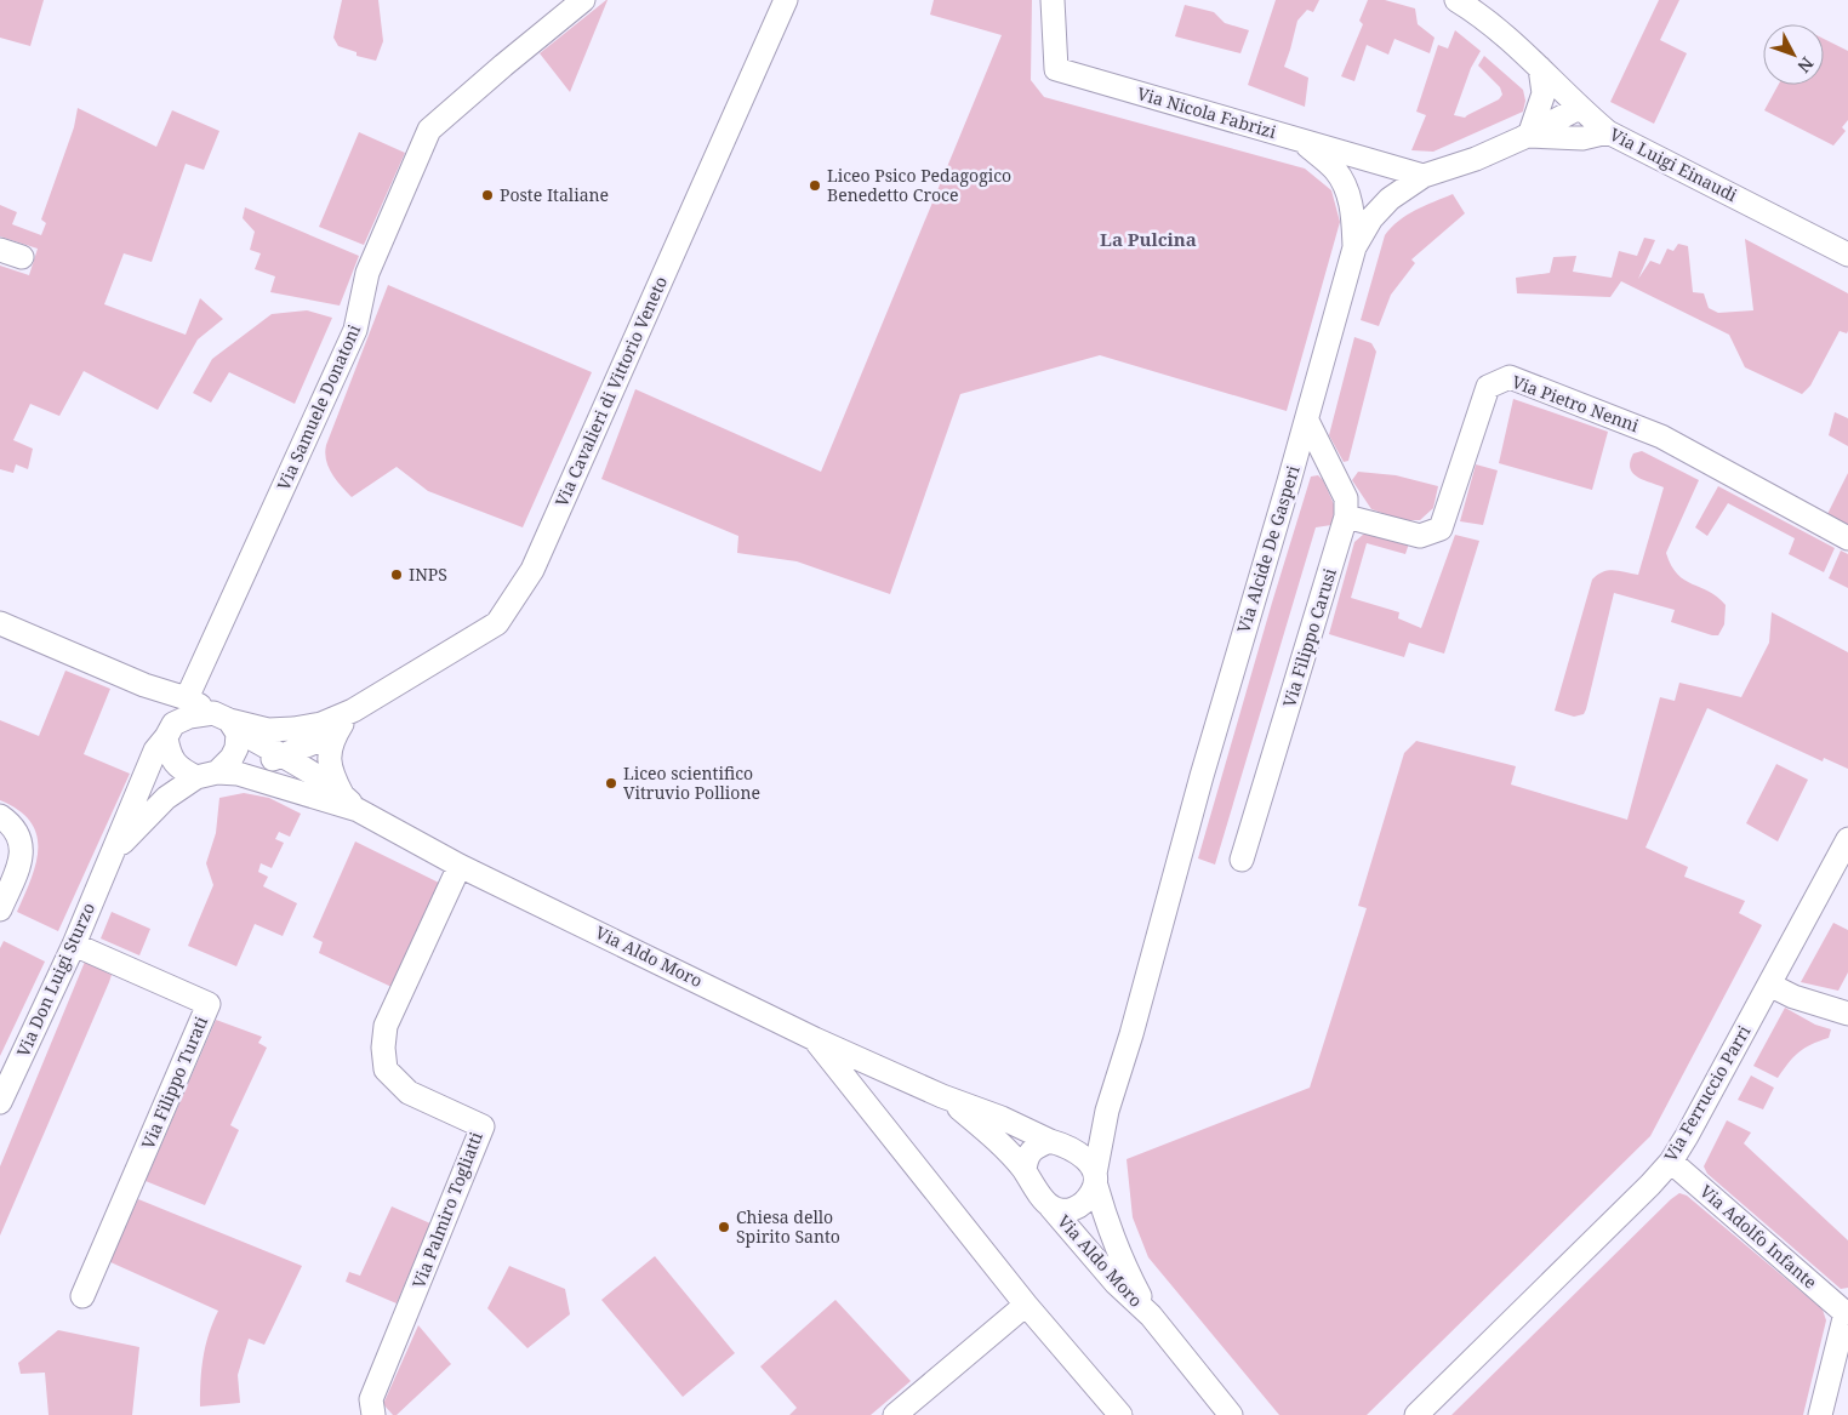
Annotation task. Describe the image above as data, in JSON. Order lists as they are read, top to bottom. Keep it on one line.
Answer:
{"streets":{"street":["Via Nicola Fabrizi","Via Luigi Einaudi","Via Cavalieri di Vittorio Veneto","Via Pietro Nenni","Via Samuele Donatoni","Via Alcide De Gasperi","Via Filippo Carusi","Via Aldo Moro","Via Don Luigi Sturzo","Via Filippo Turati","Via Ferruccio Parri","Via Palmiro Togliatti","Via Adolfo Infante"]},"crossings":[["Via Nicola Fabrizi","Via Alcide De Gasperi"],["Via Luigi Einaudi","Via Alcide De Gasperi"],["Via Pietro Nenni","Via Filippo Carusi"],["Via Alcide De Gasperi","Via Filippo Carusi"],["Via Alcide De Gasperi","Via Aldo Moro"],["Via Aldo Moro","Via Palmiro Togliatti"],["Via Don Luigi Sturzo","Via Filippo Turati"],["Via Ferruccio Parri","Via Adolfo Infante"]],"districts":["La Pulcina"],"places":["Liceo Psico Pedagogico Benedetto Croce","Poste Italiane","INPS","Liceo scientifico Vitruvio Pollione","Chiesa dello Spirito Santo"],"north":"bottom right"}
